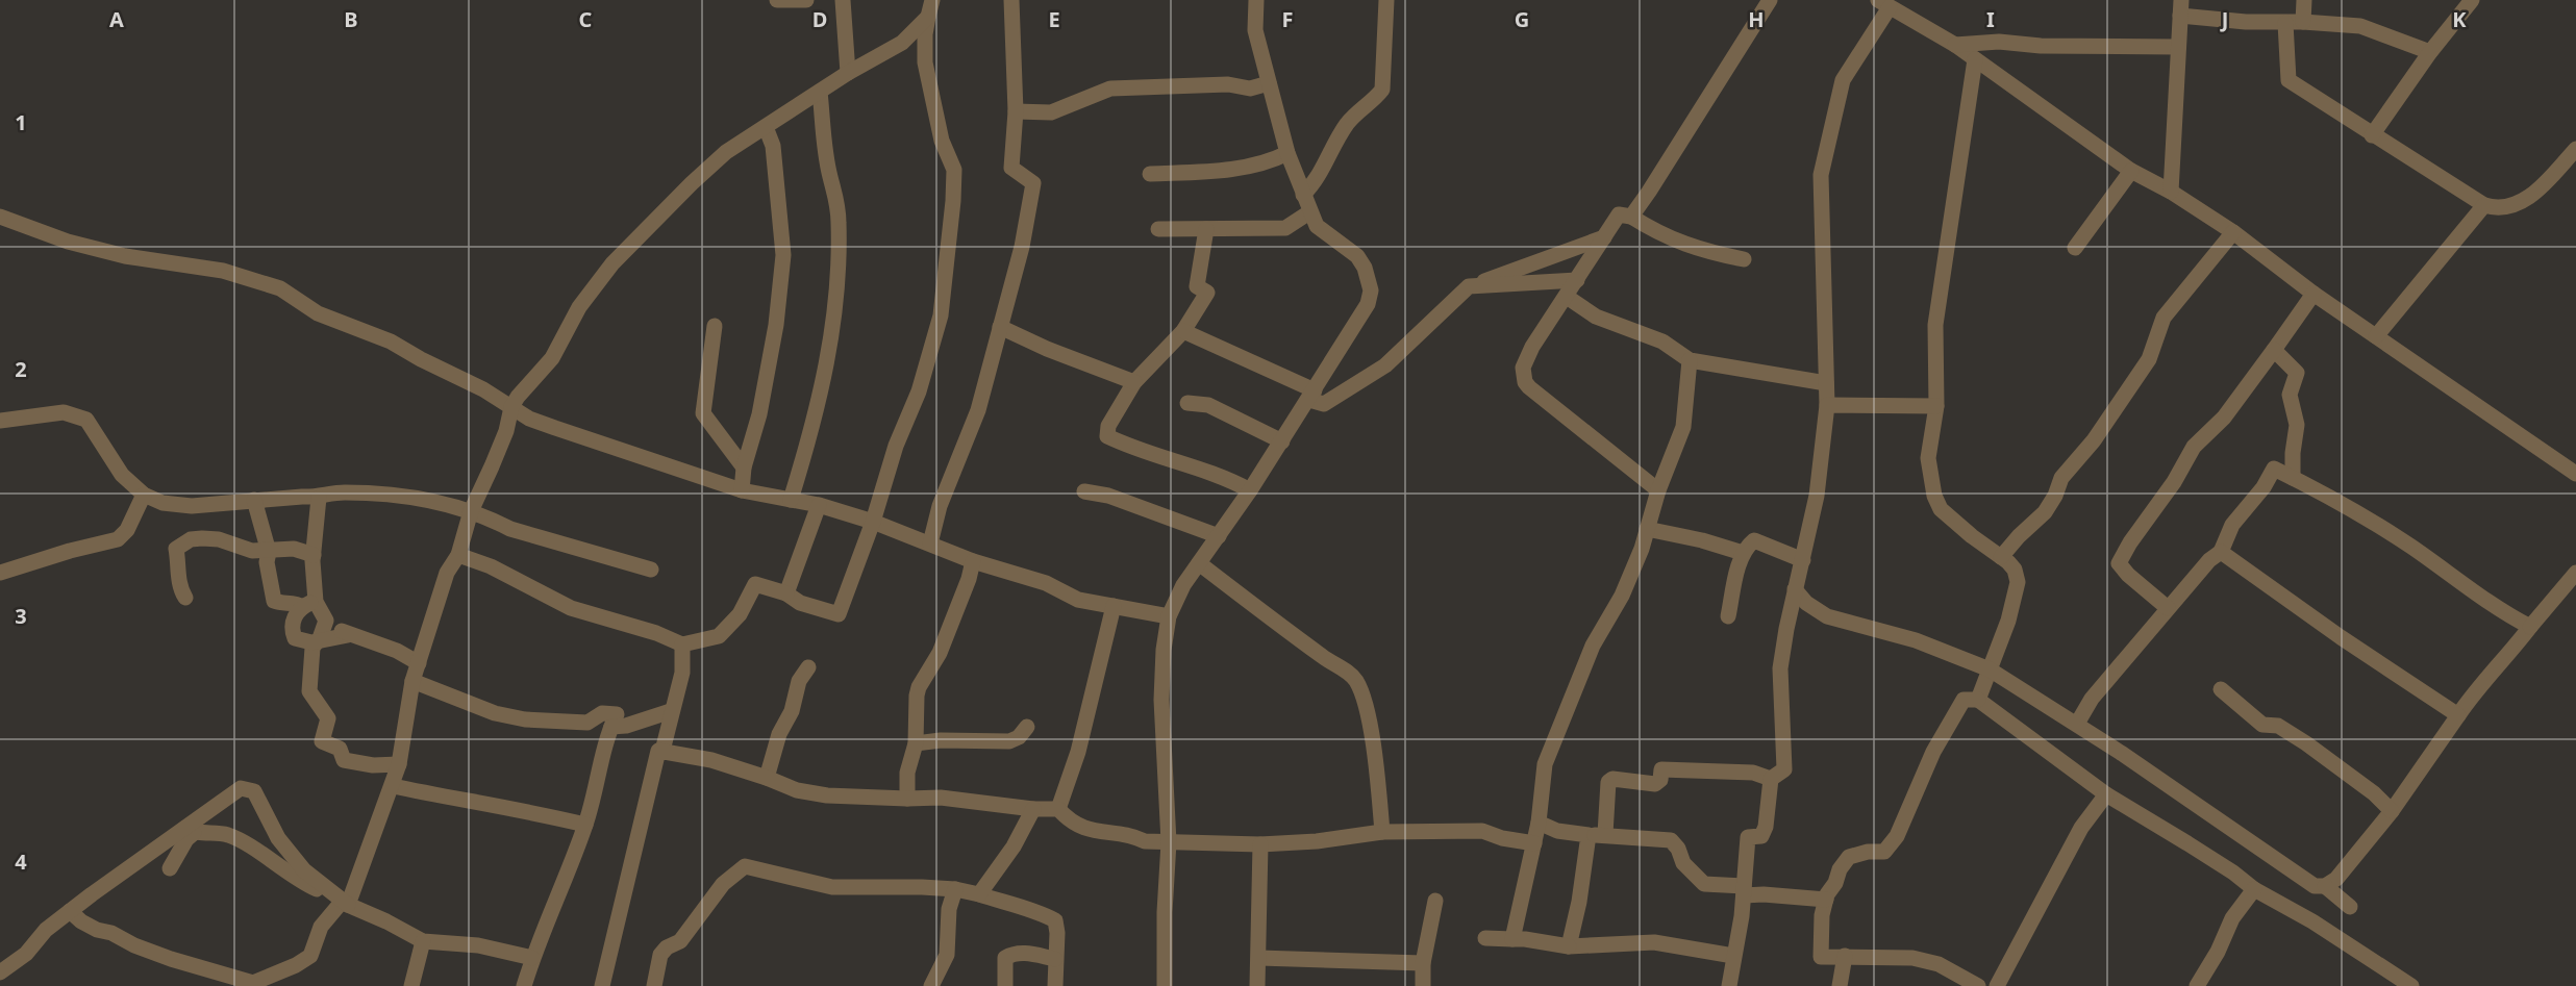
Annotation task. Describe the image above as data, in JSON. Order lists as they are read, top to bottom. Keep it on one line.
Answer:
{"grid":{"columns":["A","B","C","D","E","F","G","H","I","J","K"],"rows":["1","2","3","4"]}}
